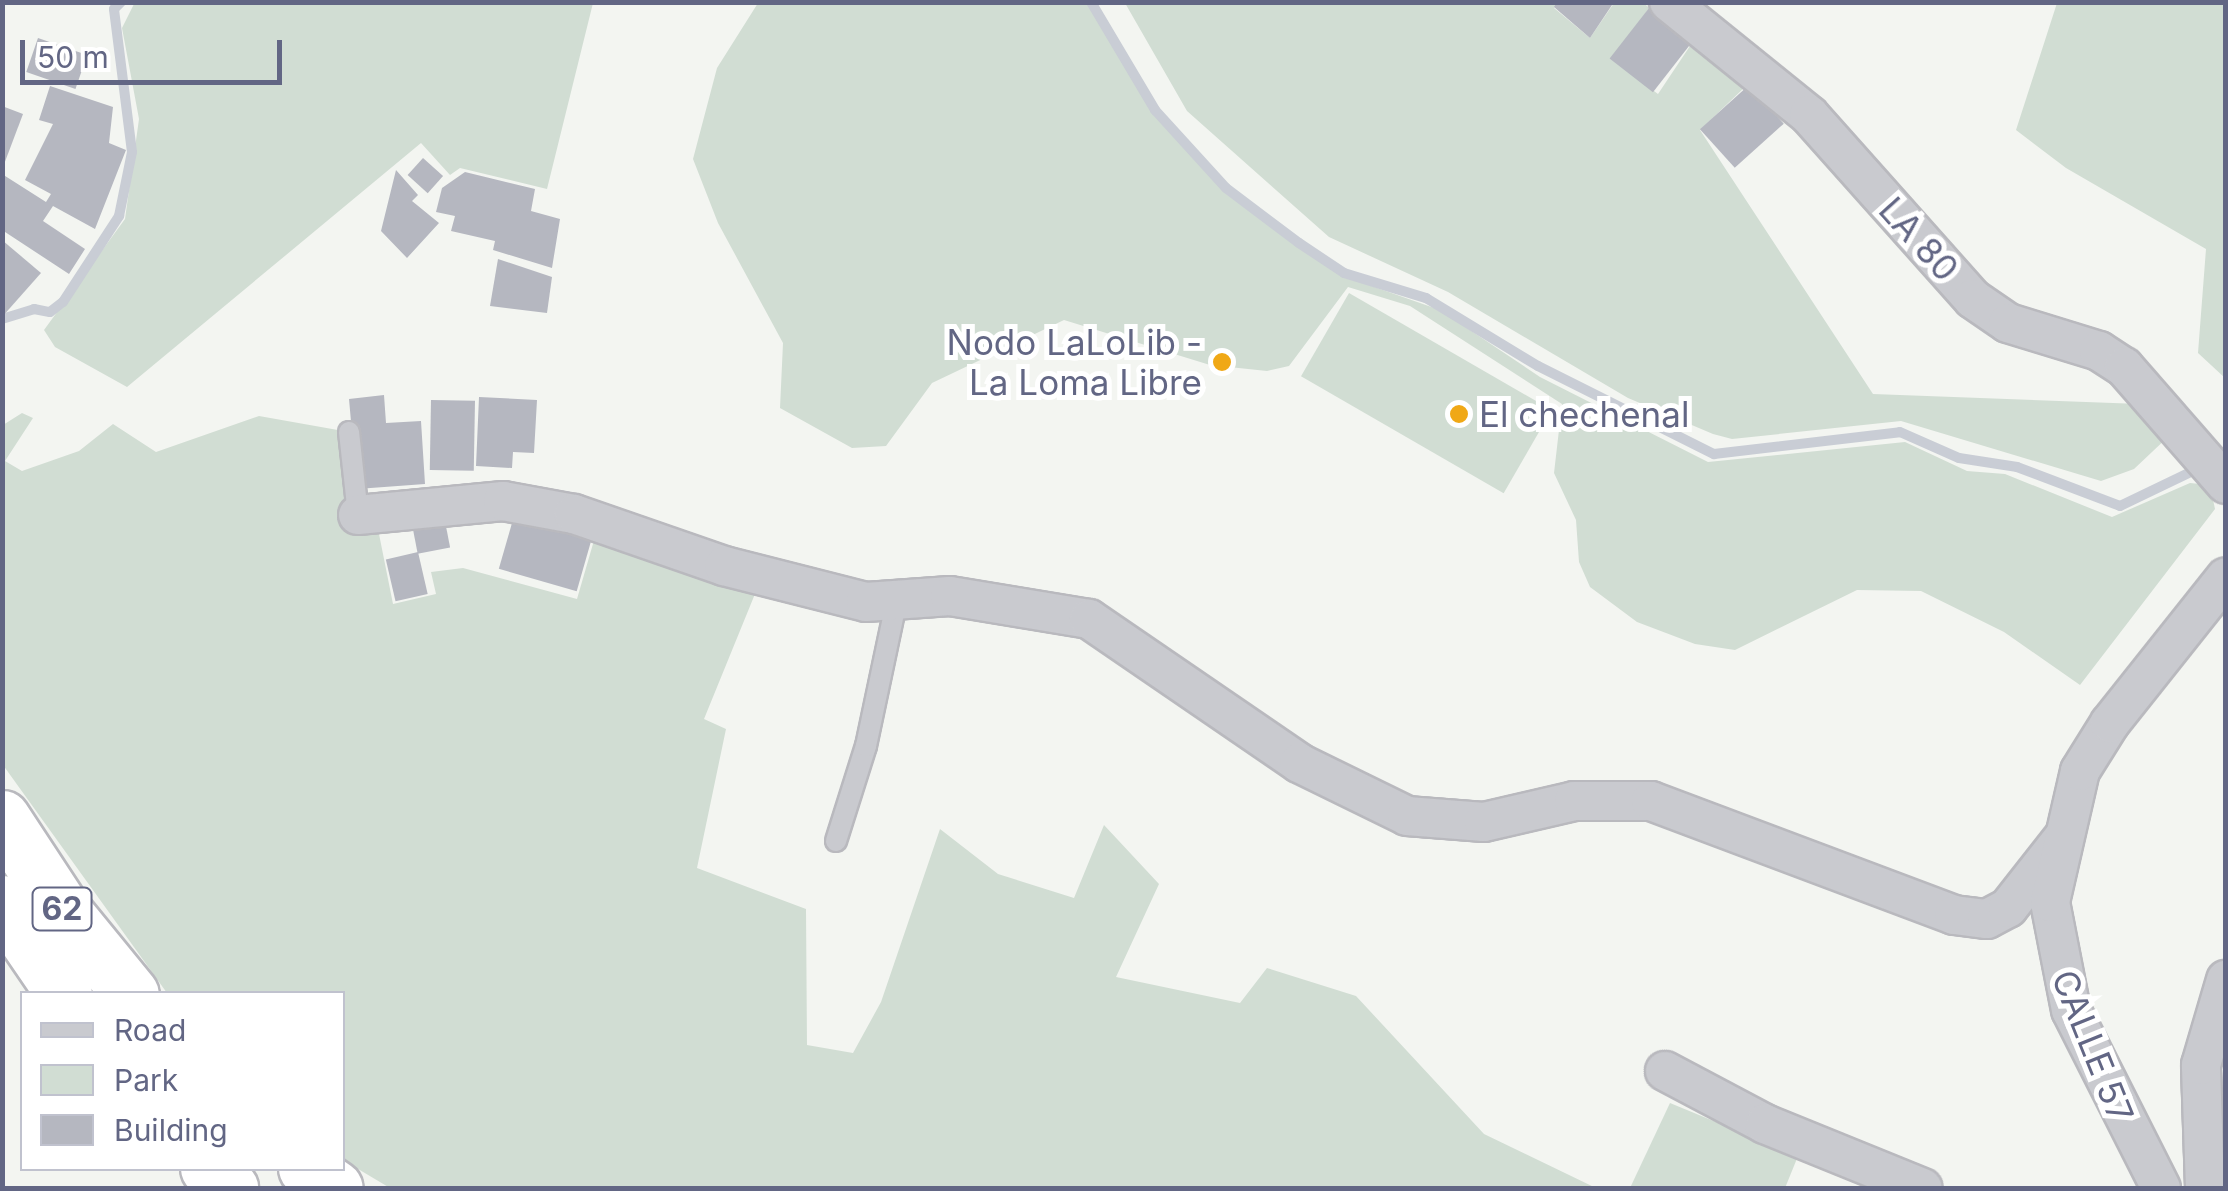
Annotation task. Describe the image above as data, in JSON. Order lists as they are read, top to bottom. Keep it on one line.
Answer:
{"streets":{"highway":["62"],"street":["LA 80","CALLE 57"]},"places":["Nodo LaLoLib - La Loma Libre","El chechenal"],"legend":["Road","Park","Building"],"scale_bar":"50 m"}
